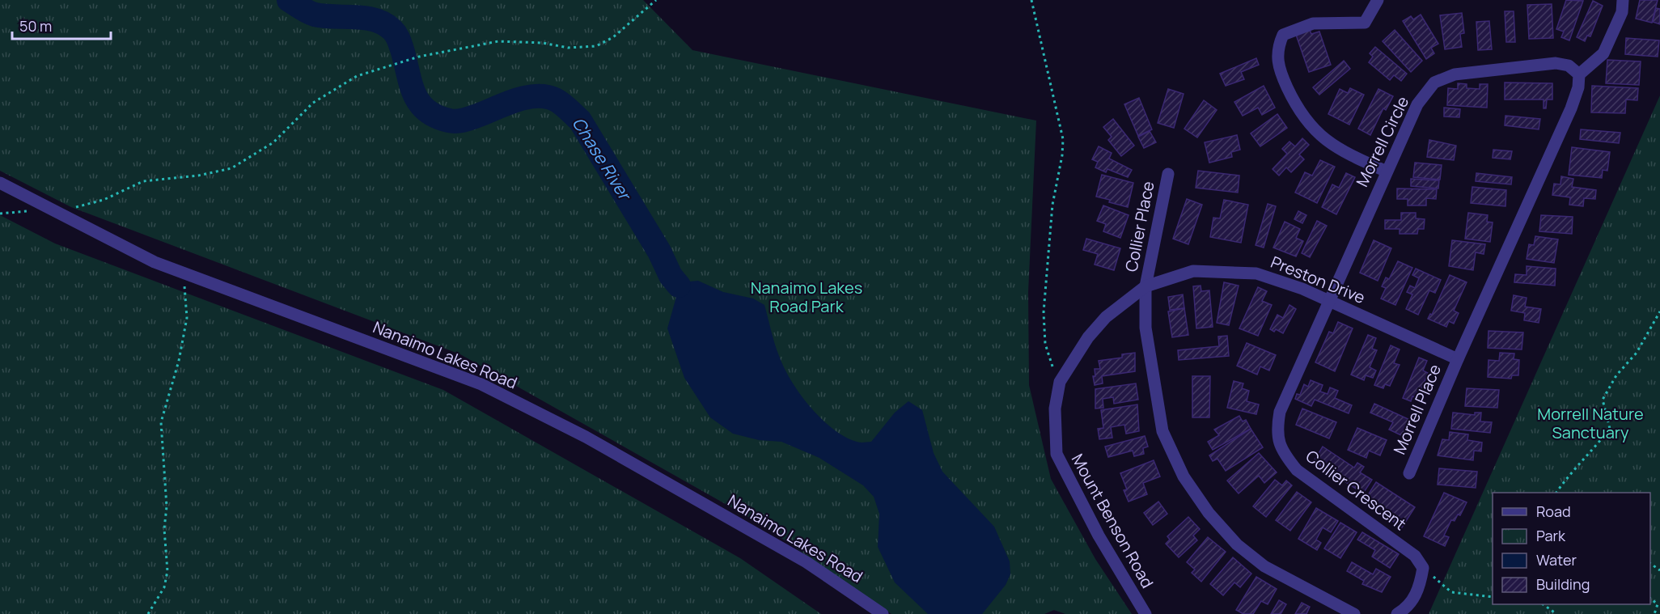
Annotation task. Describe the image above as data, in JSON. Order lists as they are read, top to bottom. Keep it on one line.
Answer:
{"streets":{"street":["Morrell Circle","Collier Place","Preston Drive","Nanaimo Lakes Road","Morrell Place","Collier Crescent","Mount Benson Road"]},"crossings":[["Morrell Circle","Preston Drive"],["Morrell Circle","Collier Crescent"],["Collier Place","Preston Drive"],["Preston Drive","Morrell Place"],["Preston Drive","Collier Crescent"],["Preston Drive","Mount Benson Road"]],"water":["Chase River"],"parks":["Nanaimo Lakes Road Park","Morrell Nature Sanctuary"],"legend":["Road","Park","Water","Building"],"scale_bar":"50 m"}
